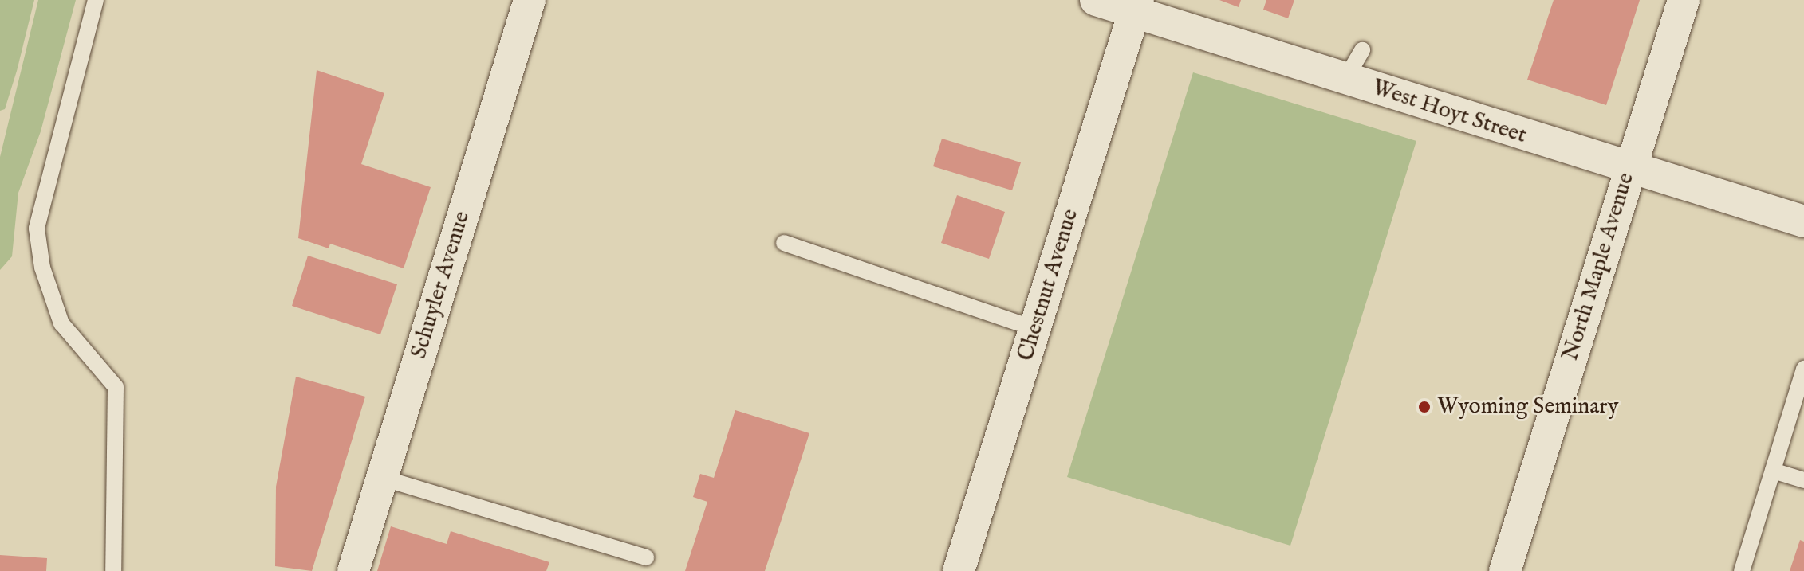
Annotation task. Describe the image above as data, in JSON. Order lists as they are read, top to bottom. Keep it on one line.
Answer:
{"streets":{"street":["West Hoyt Street","North Maple Avenue","Schuyler Avenue","Chestnut Avenue"]},"crossings":[["West Hoyt Street","North Maple Avenue"],["West Hoyt Street","Chestnut Avenue"]],"places":["Wyoming Seminary"]}
